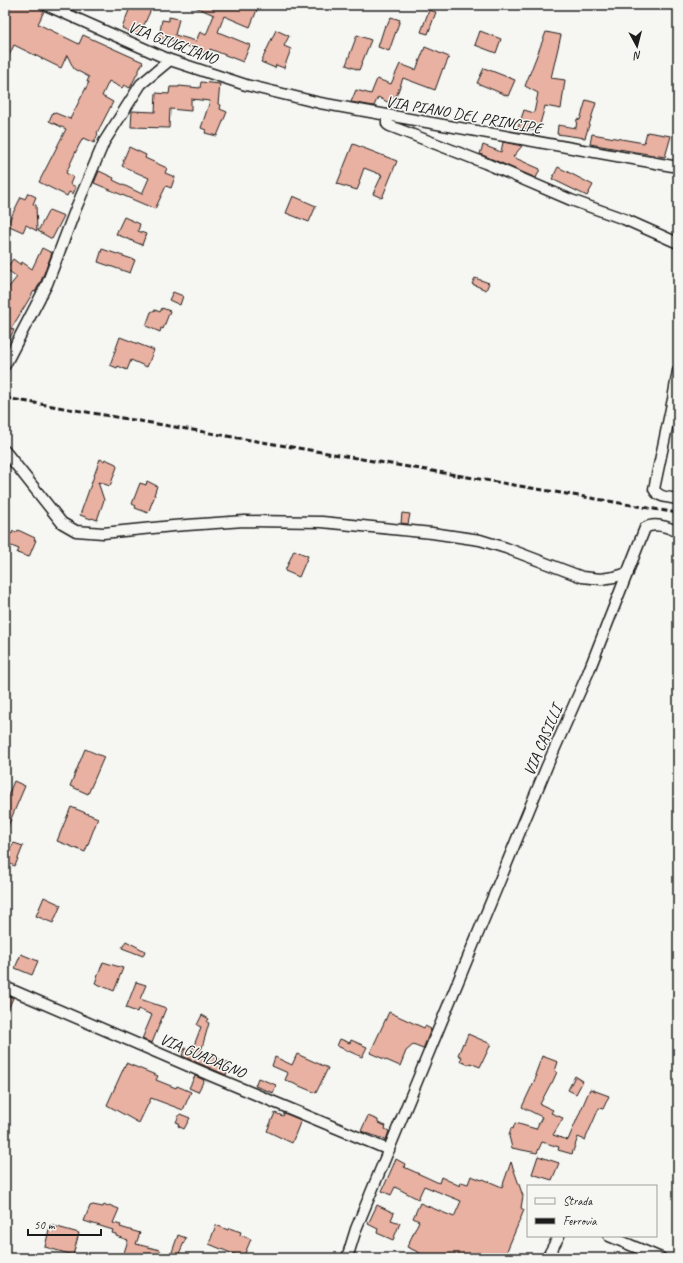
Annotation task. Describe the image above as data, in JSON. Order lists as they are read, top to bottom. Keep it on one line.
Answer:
{"streets":{"street":["VIA GIUGLIANO","VIA PIANO DEL PRINCIPE","VIA CASILLI","VIA GUADAGNO"]},"crossings":[["VIA GIUGLIANO","VIA PIANO DEL PRINCIPE"],["VIA CASILLI","VIA GUADAGNO"]],"legend":["Strada","Ferrovia"],"scale_bar":"50 m","north":"bottom"}
